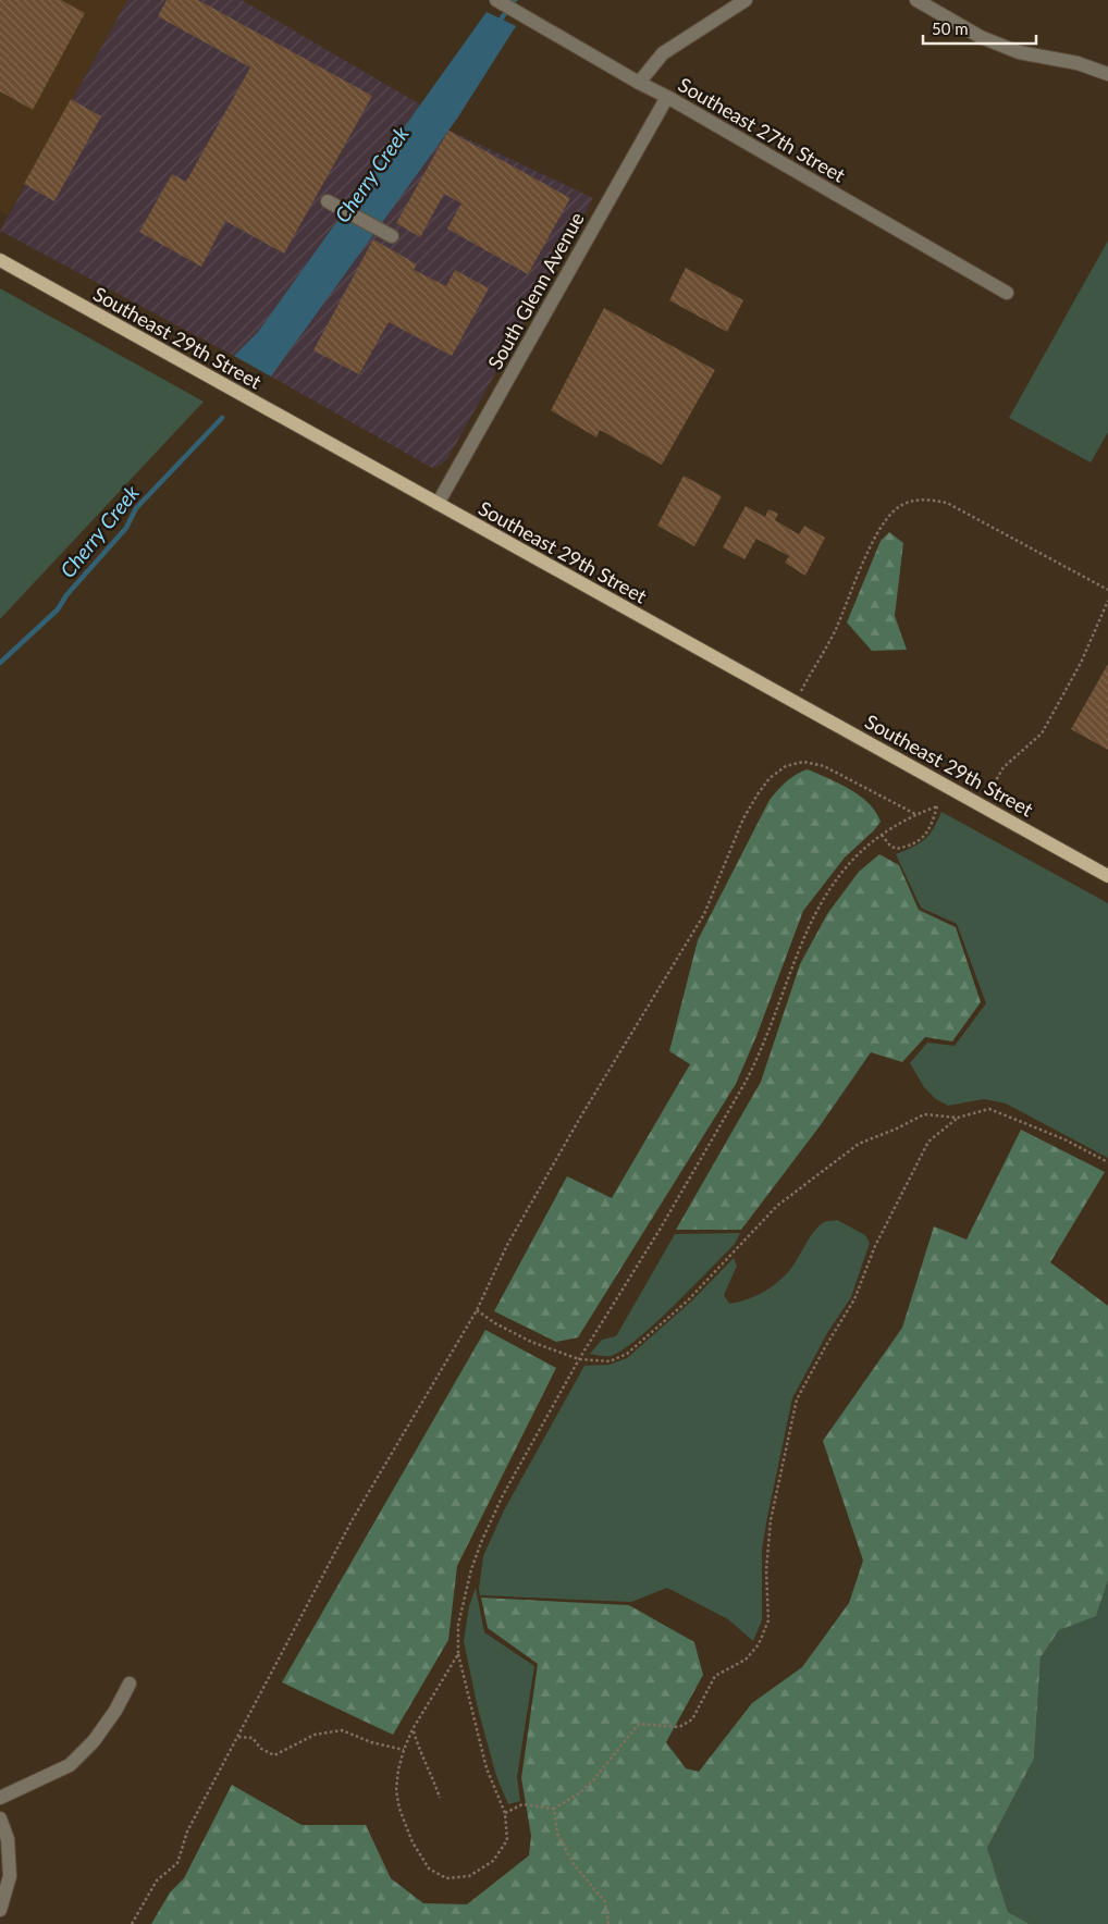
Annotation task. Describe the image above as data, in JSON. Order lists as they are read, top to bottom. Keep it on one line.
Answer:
{"streets":{"main road":["Southeast 29th Street"],"street":["Southeast 27th Street","South Glenn Avenue"]},"crossings":[["Southeast 27th Street","South Glenn Avenue"],["South Glenn Avenue","Southeast 29th Street"]],"water":["Cherry Creek"],"scale_bar":"50 m"}
